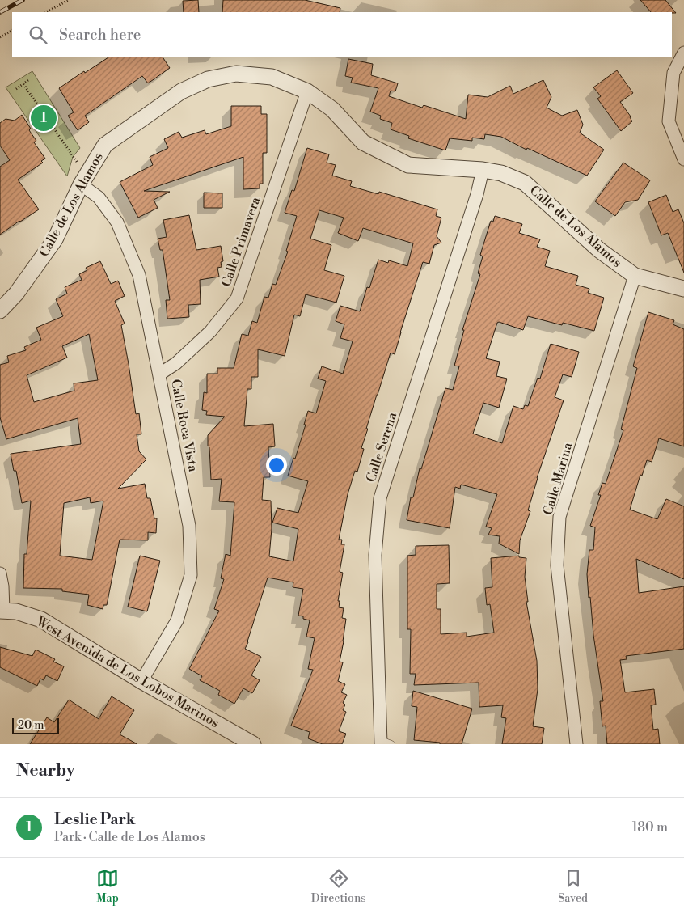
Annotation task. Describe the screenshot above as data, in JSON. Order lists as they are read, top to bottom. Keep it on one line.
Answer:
{"streets":{"street":["Calle de Los Alamos","Calle Primavera","Calle Roca Vista","Calle Serena","Calle Marina","West Avenida de Los Lobos Marinos"]},"crossings":[["Calle de Los Alamos","Calle Primavera"],["Calle de Los Alamos","Calle Roca Vista"],["Calle de Los Alamos","Calle Serena"],["Calle de Los Alamos","Calle Marina"],["Calle Primavera","Calle Roca Vista"],["Calle Roca Vista","West Avenida de Los Lobos Marinos"]],"scale_bar":"20 m","page":{"search":"Search here","pins":"1","scale":"20 m","heading":"Nearby","list":[{"mark":"1","name":"Leslie Park","note":"Park · Calle de Los Alamos","value":"180 m"}],"nav":["Map","Directions","Saved"]}}
